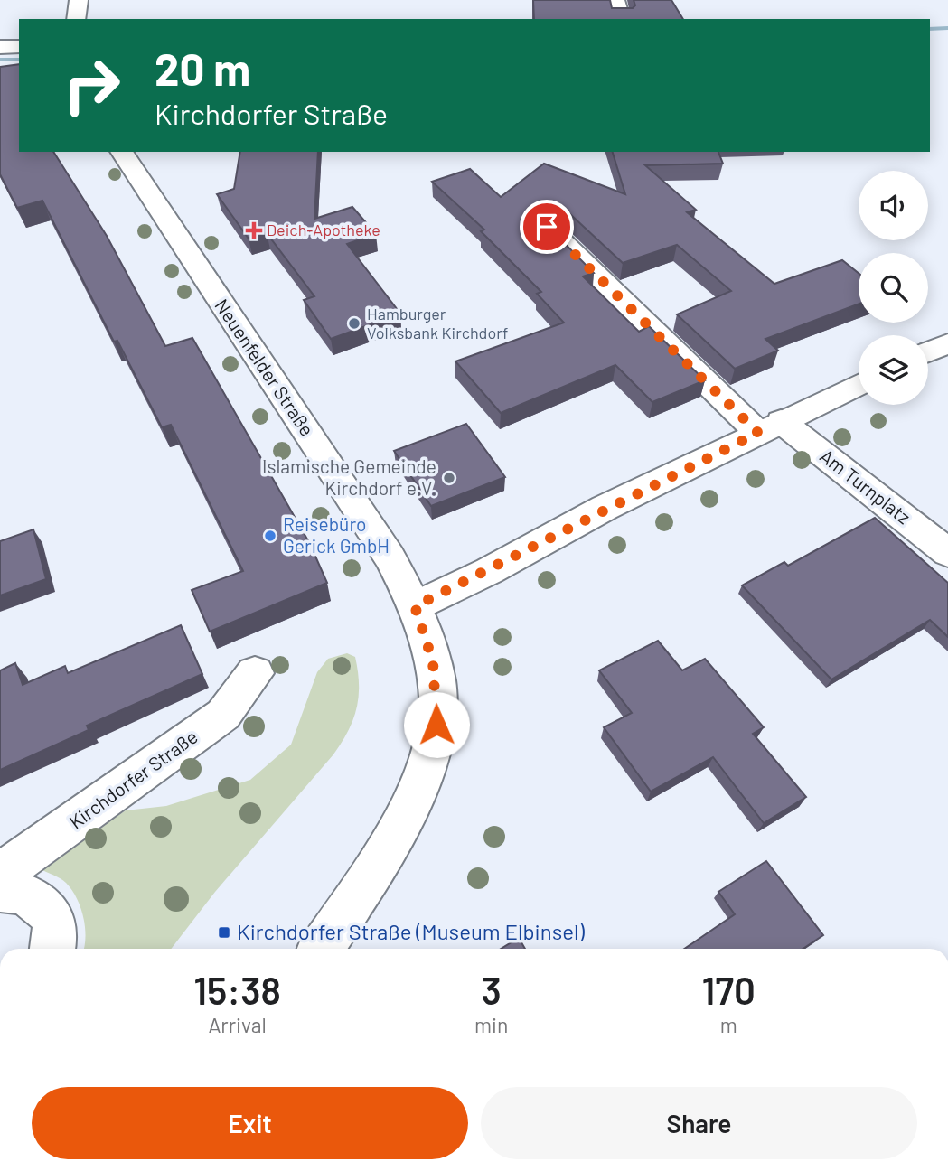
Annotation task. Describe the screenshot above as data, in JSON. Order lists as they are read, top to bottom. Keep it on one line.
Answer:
{"streets":{"street":["Neuenfelder Straße","Am Turnplatz","Kirchdorfer Straße"]},"places":{"health":["Deich-Apotheke"],"other":["Hamburger Volksbank Kirchdorf","Islamische Gemeinde Kirchdorf e.V.","Reisebüro Gerick GmbH"],"transit":["Kirchdorfer Straße (Museum Elbinsel)"]},"page":{"turn":["20 m","Kirchdorfer Straße"],"eta":["15:38","Arrival","3","min","170","m"],"buttons":["Exit","Share"]}}
